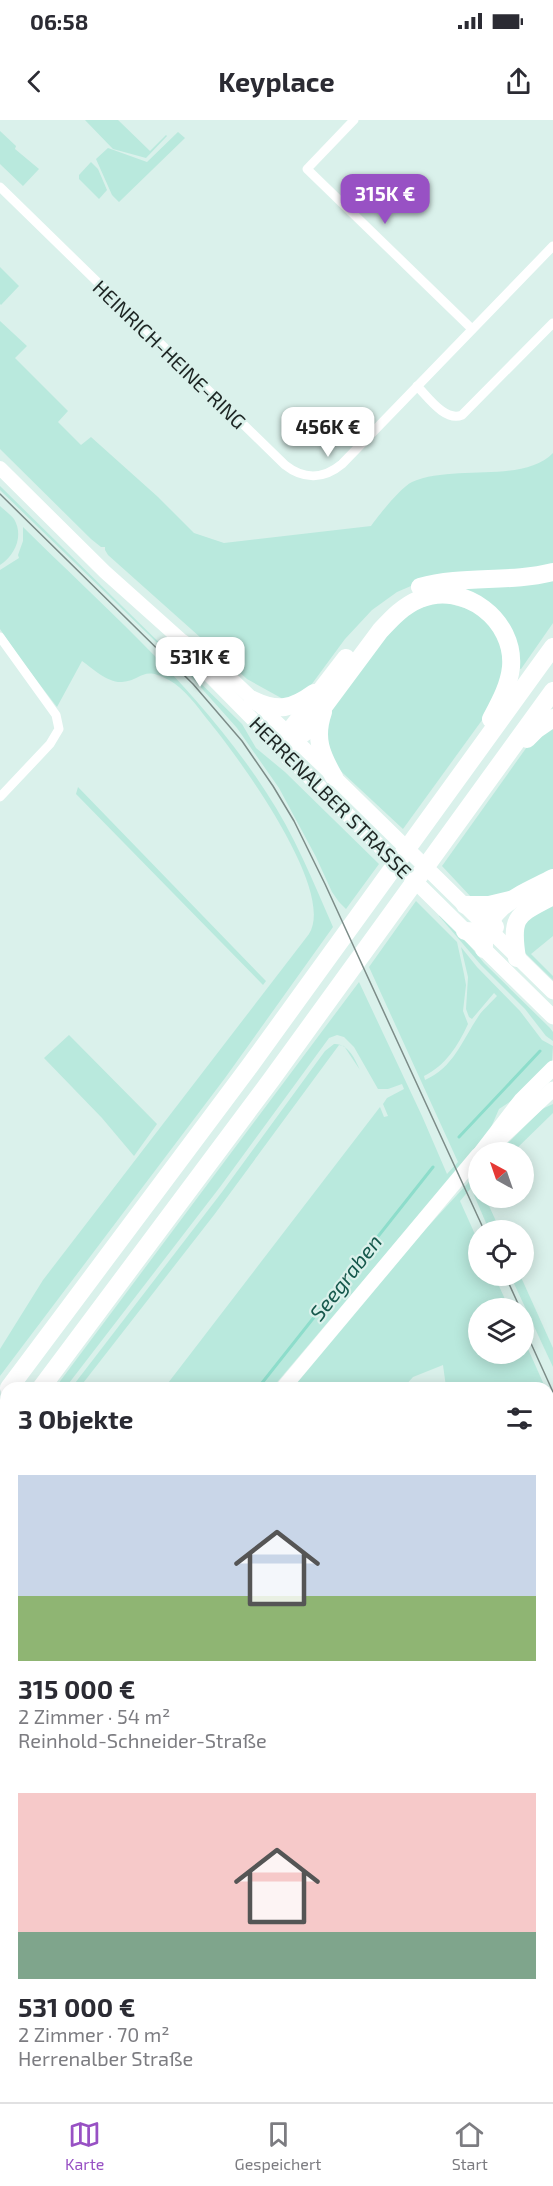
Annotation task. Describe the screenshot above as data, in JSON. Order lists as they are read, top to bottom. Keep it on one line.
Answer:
{"streets":{"main road":["HERRENALBER STRASSE"],"street":["HEINRICH-HEINE-RING"]},"water":["Seegraben"],"north":"top left","page":{"status":"06:58","header":"Keyplace","price":["315K €","456K €","531K €"],"heading":"3 Objekte","list":[{"name":"315 000 €","note":"2 Zimmer · 54 m² · Reinhold-Schneider-Straße"},{"name":"531 000 €","note":"2 Zimmer · 70 m² · Herrenalber Straße"}],"tabs":["Karte","Gespeichert","Start"]}}
